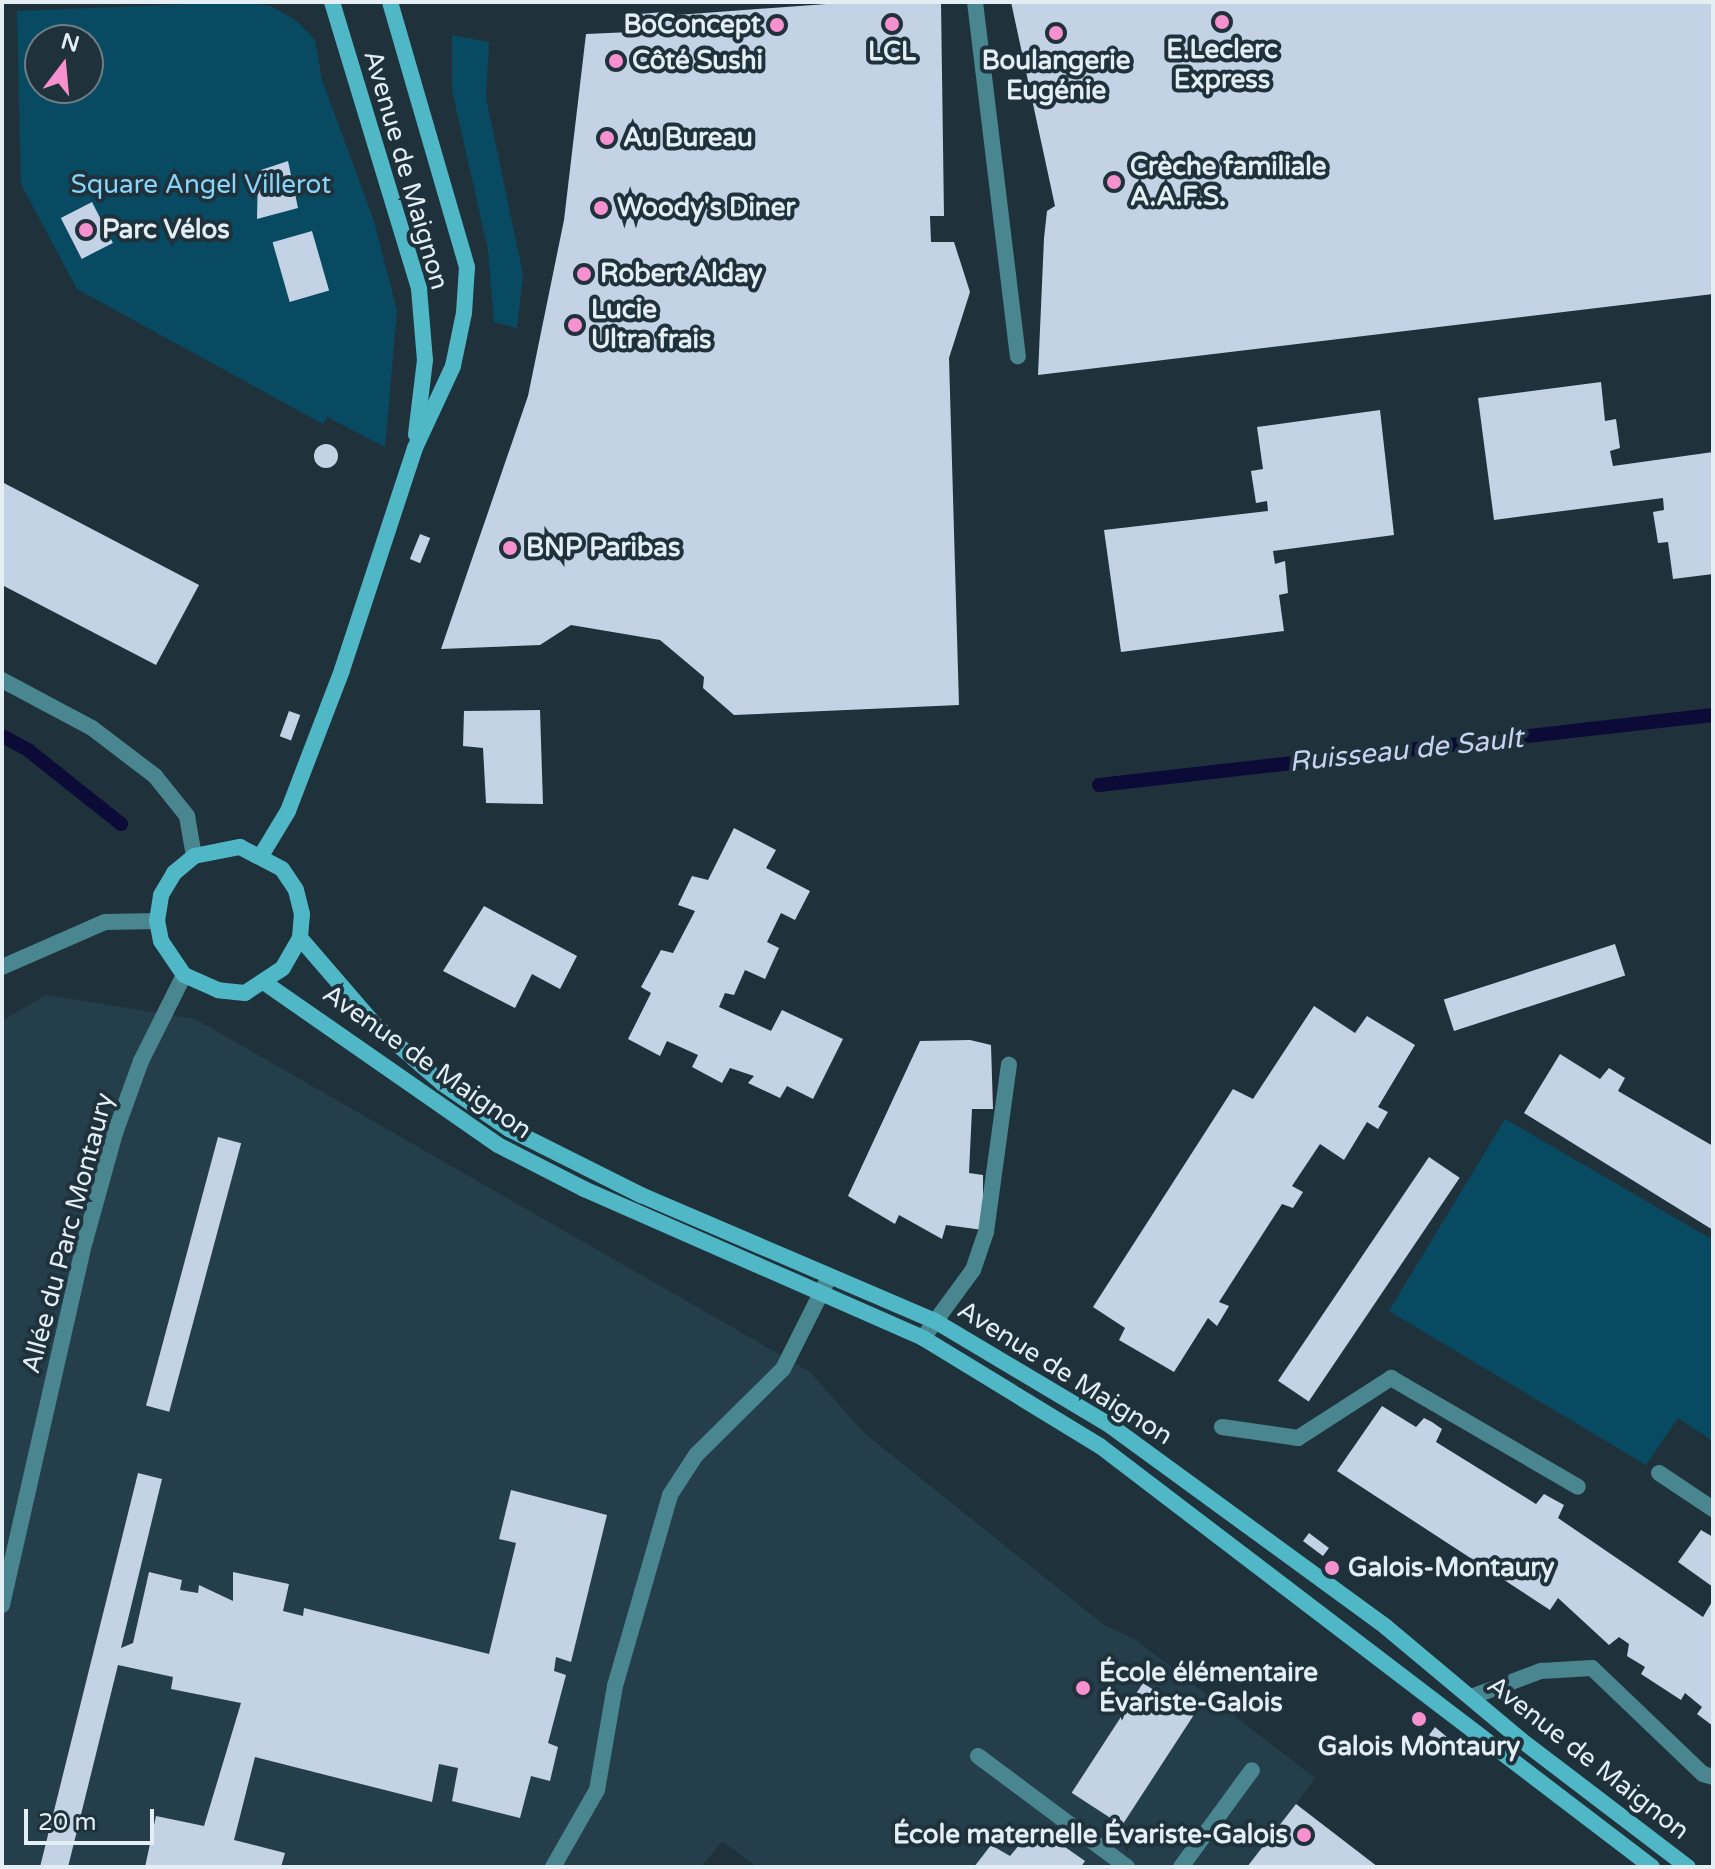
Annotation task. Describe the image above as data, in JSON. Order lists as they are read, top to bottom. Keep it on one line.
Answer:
{"streets":{"street":["Avenue de Maignon","Allée du Parc Montaury"]},"crossings":[["Avenue de Maignon","Allée du Parc Montaury"]],"water":["Ruisseau de Sault"],"parks":["Square Angel Villerot"],"places":["E.Leclerc Express","LCL","BoConcept","Boulangerie Eugénie","Côté Sushi","Au Bureau","Crèche familiale A.A.F.S.","Woody's Diner","Parc Vélos","Robert Alday","Lucie Ultra frais","BNP Paribas","Galois-Montaury","École élémentaire Évariste-Galois","Galois Montaury","École maternelle Évariste-Galois"],"scale_bar":"20 m","north":"top"}
